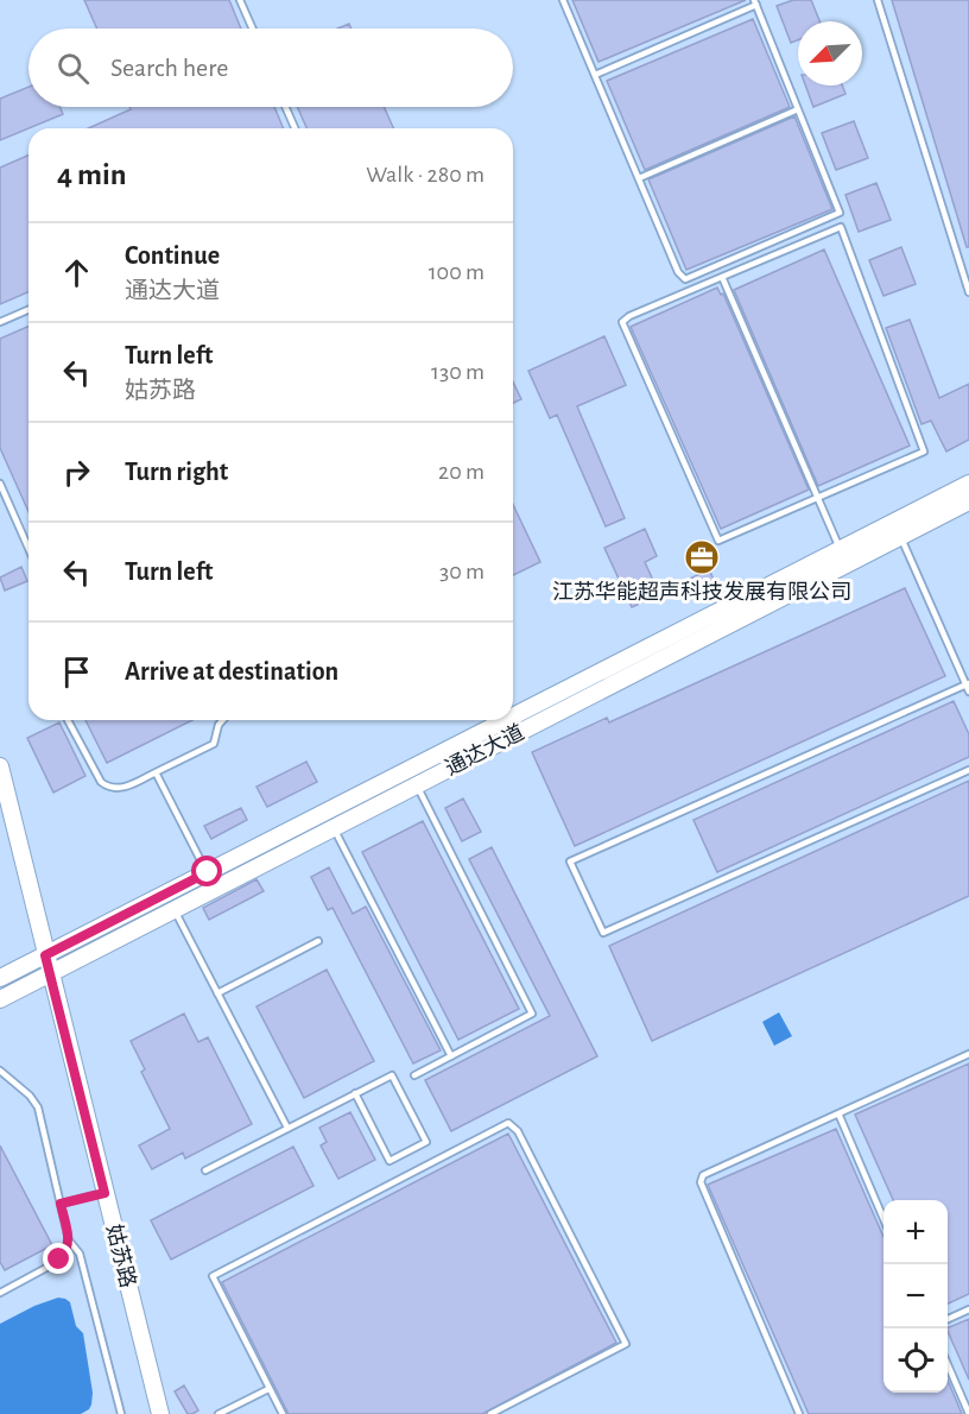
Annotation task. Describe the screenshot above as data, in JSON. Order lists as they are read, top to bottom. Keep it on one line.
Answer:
{"streets":{"main road":["通达大道","姑苏路"]},"crossings":[["通达大道","姑苏路"]],"places":{"office":["江苏华能超声科技发展有限公司"]},"north":"bottom left","page":{"search":"Search here","heading":["4 min","Walk · 280 m"],"list":[["Continue","通达大道","100 m"],["Turn left","姑苏路","130 m"],["Turn right","20 m"],["Turn left","30 m"],"Arrive at destination"],"map_buttons":["+","−"]}}
